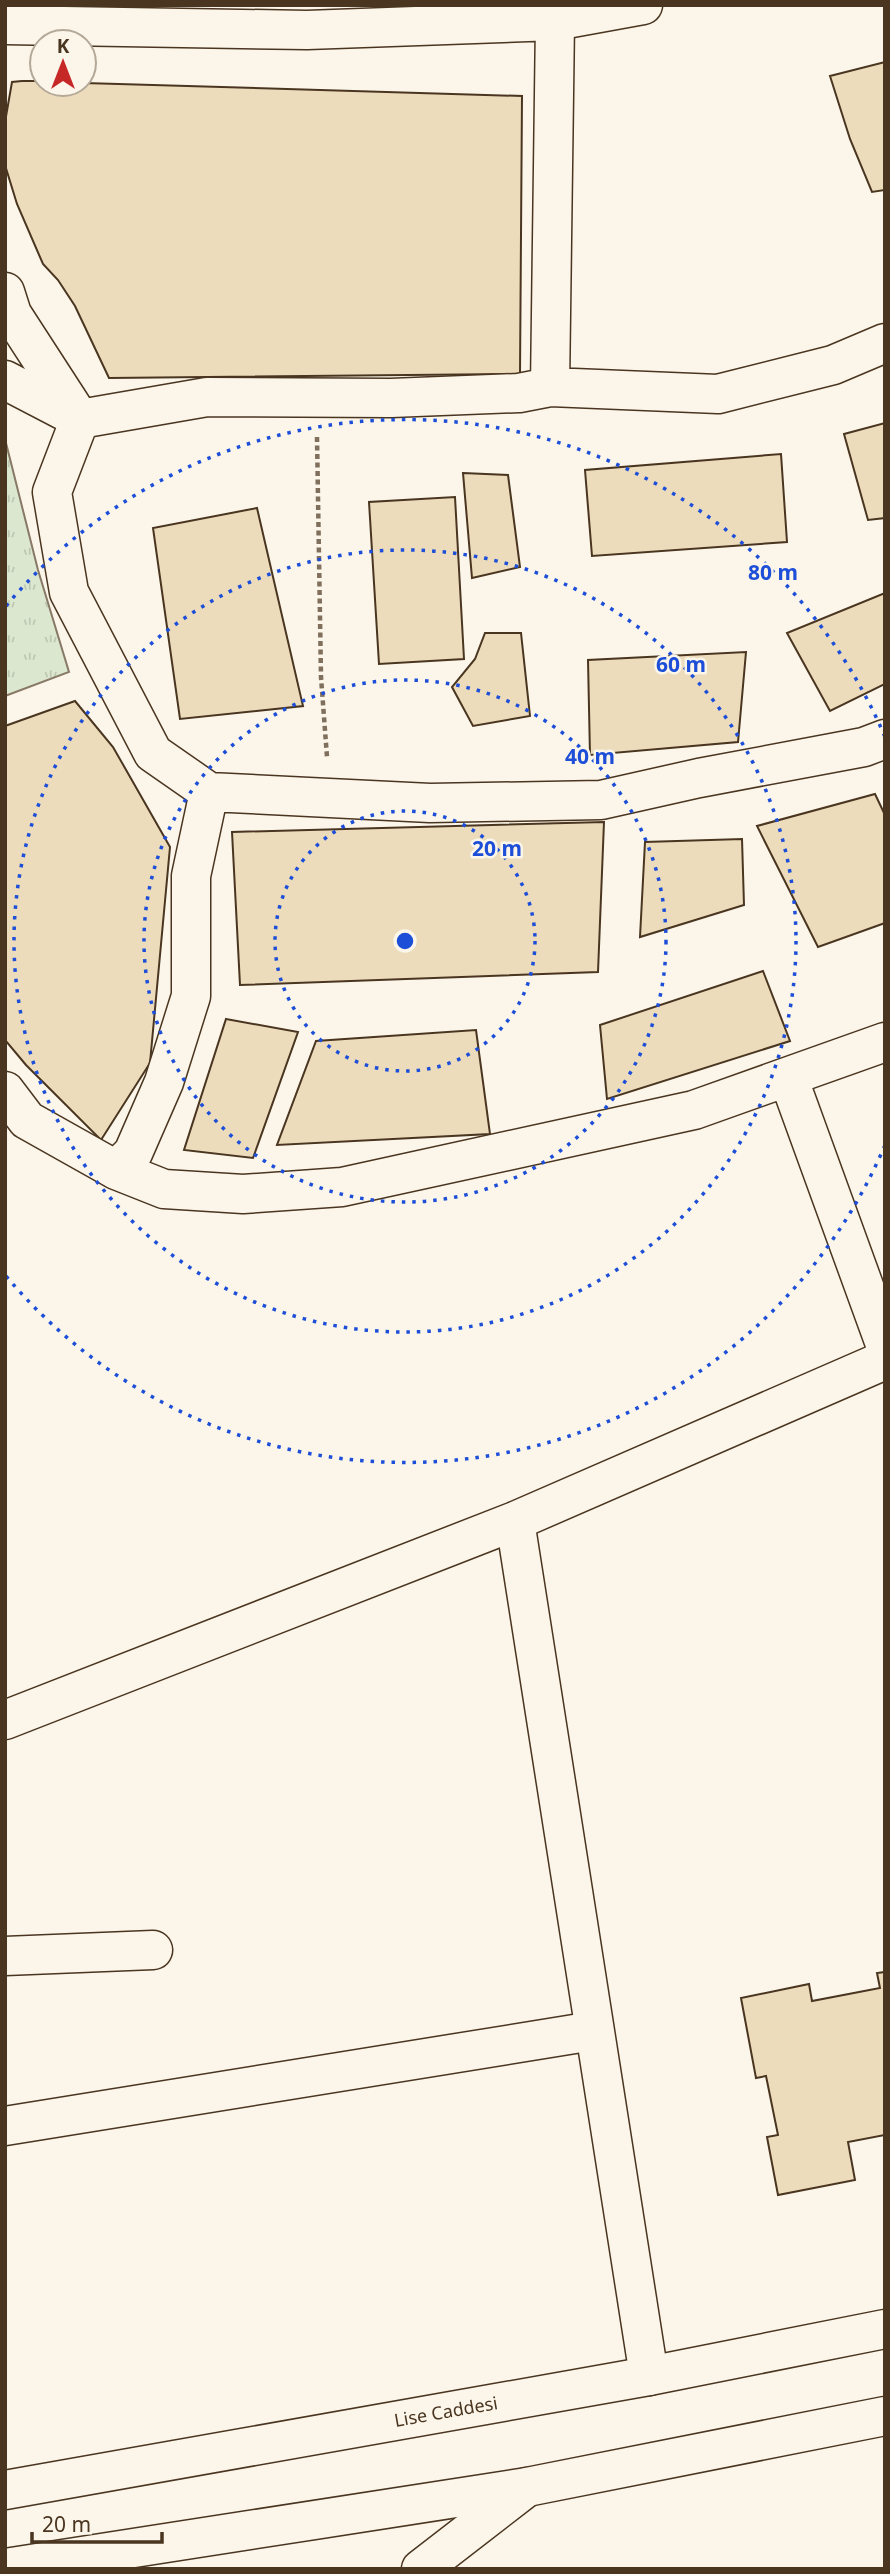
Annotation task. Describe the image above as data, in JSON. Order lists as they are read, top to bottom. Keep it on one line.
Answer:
{"streets":{"street":["Lise Caddesi"]},"scale_bar":"20 m","north":"top","rings":["80 m","60 m","40 m","20 m"]}
